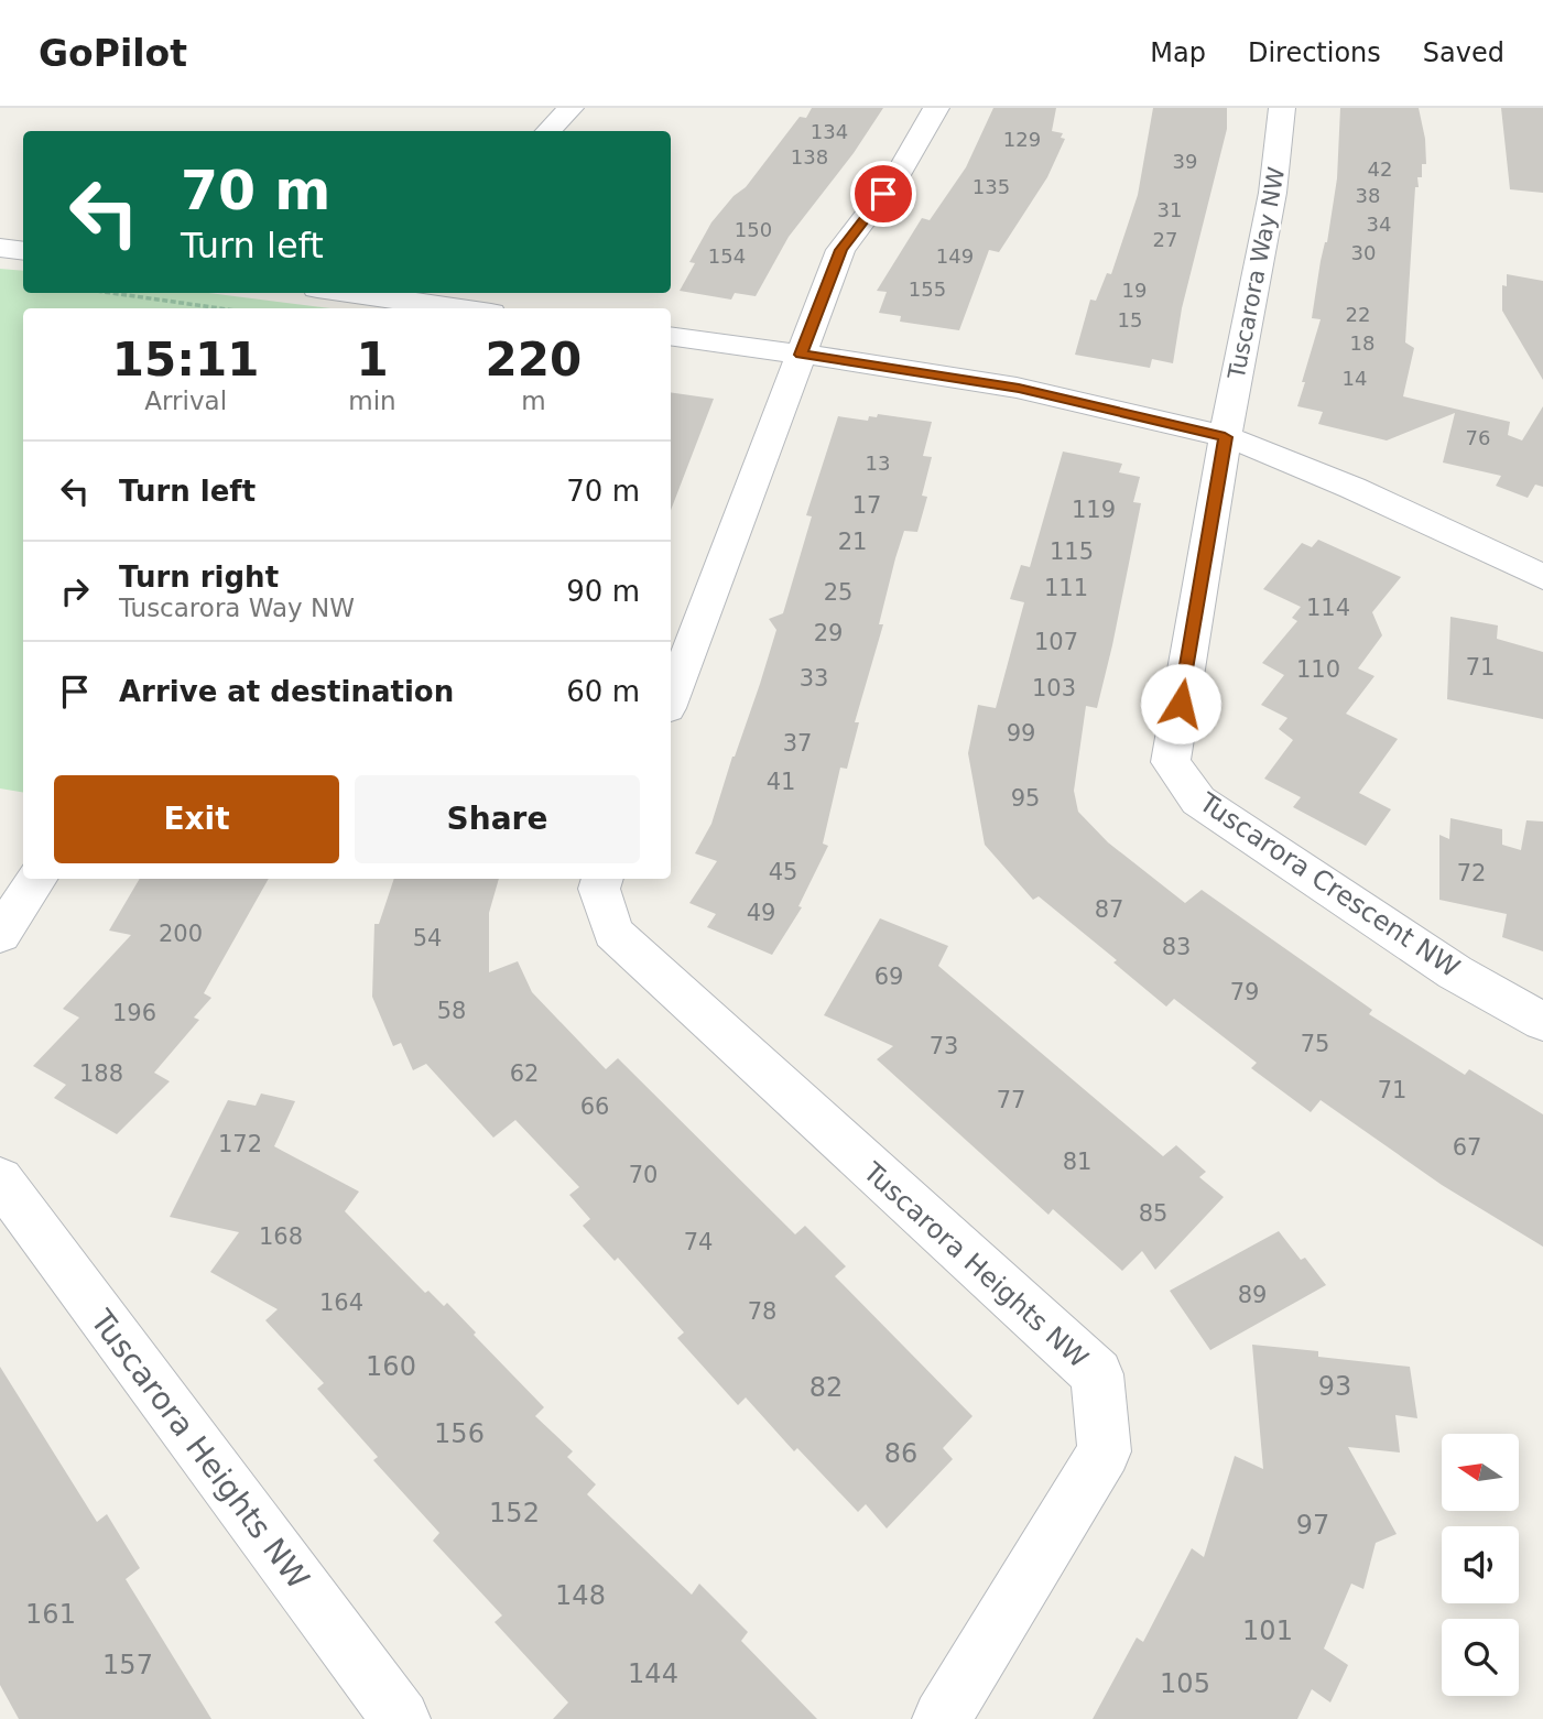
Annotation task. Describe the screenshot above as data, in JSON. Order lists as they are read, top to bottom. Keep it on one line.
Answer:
{"streets":{"street":["Tuscarora Way NW","Tuscarora Crescent NW","Tuscarora Heights NW"]},"crossings":[["Tuscarora Way NW","Tuscarora Crescent NW"]],"house_numbers":["134","129","138","39","42","135","38","31","34","150","27","30","154","149","155","19","22","15","18","14","76","13","17","119","21","115","111","25","114","29","107","71","110","33","103","99","37","41","95","45","72","87","49","200","54","83","69","79","58","196","75","73","188","62","71","77","66","172","67","81","70","85","168","74","89","164","78","160","93","82","156","86","152","97","148","161","101","157","144","105"],"north":"left","page":{"header":"GoPilot","nav":["Map","Directions","Saved"],"turn":["70 m","Turn left"],"eta":["15:11","Arrival","1","min","220","m"],"list":[{"name":"Turn left","value":"70 m"},{"name":"Turn right","note":"Tuscarora Way NW","value":"90 m"},{"name":"Arrive at destination","value":"60 m"}],"buttons":["Exit","Share"]}}
